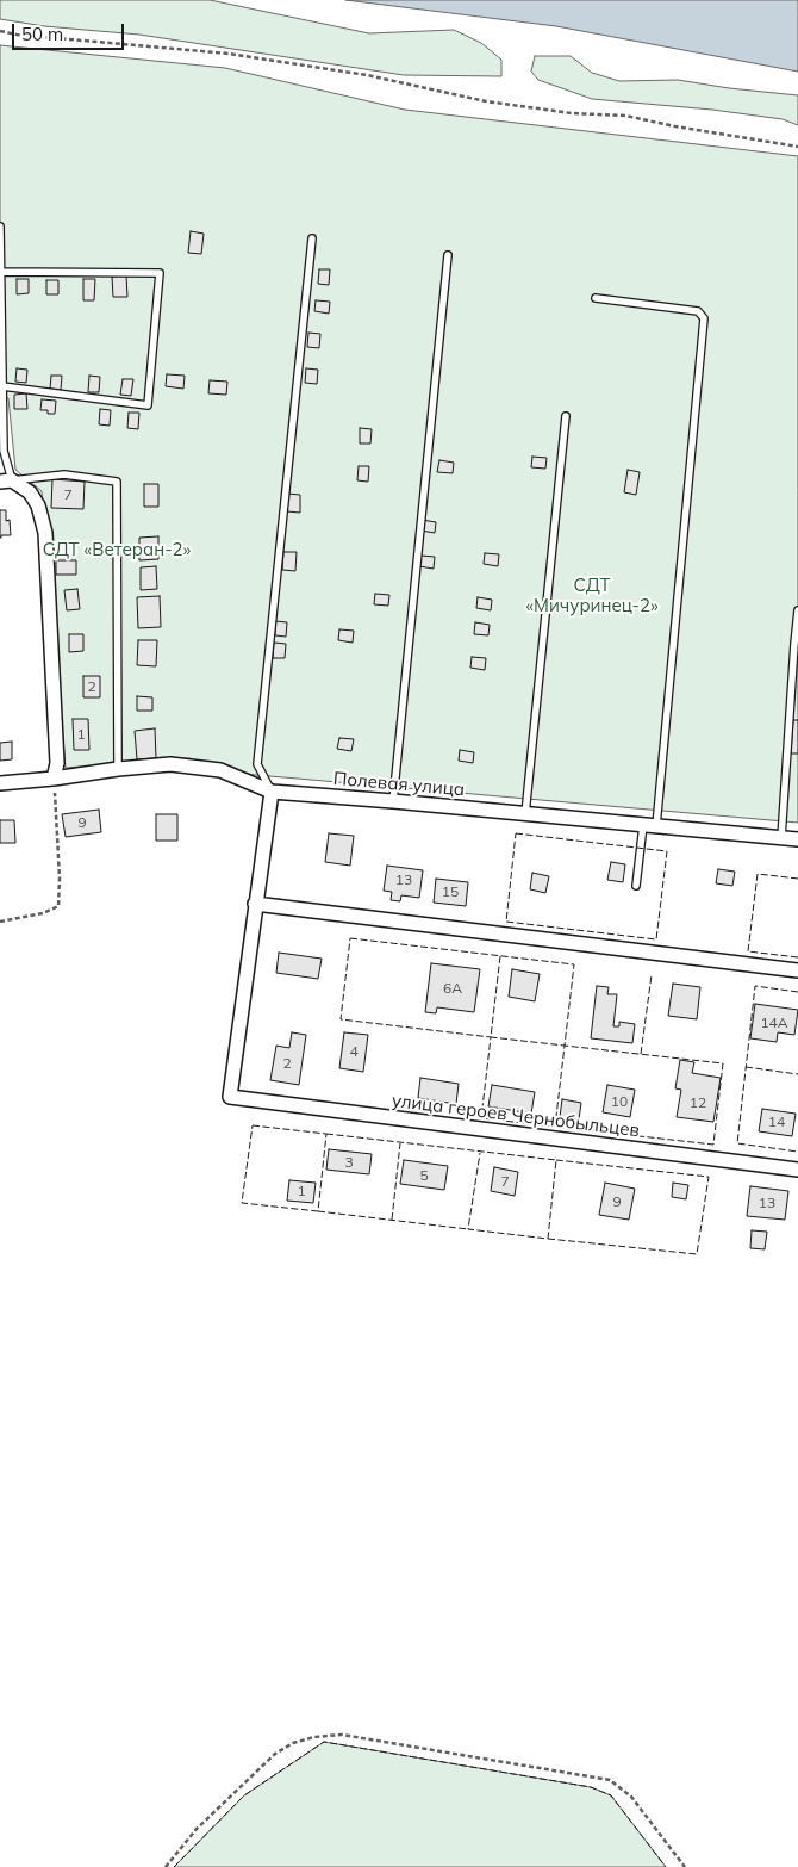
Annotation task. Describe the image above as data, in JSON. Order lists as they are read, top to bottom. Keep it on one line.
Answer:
{"streets":{"street":["Полевая улица","улица героев Чернобыльцев"]},"parks":["СДТ «Ветеран-2»","СДТ «Мичуринец-2»"],"house_numbers":["7","2","1","9","13","15","6А","14А","4","2","10","12","14","3","5","7","1","9","13"],"scale_bar":"50 m"}
